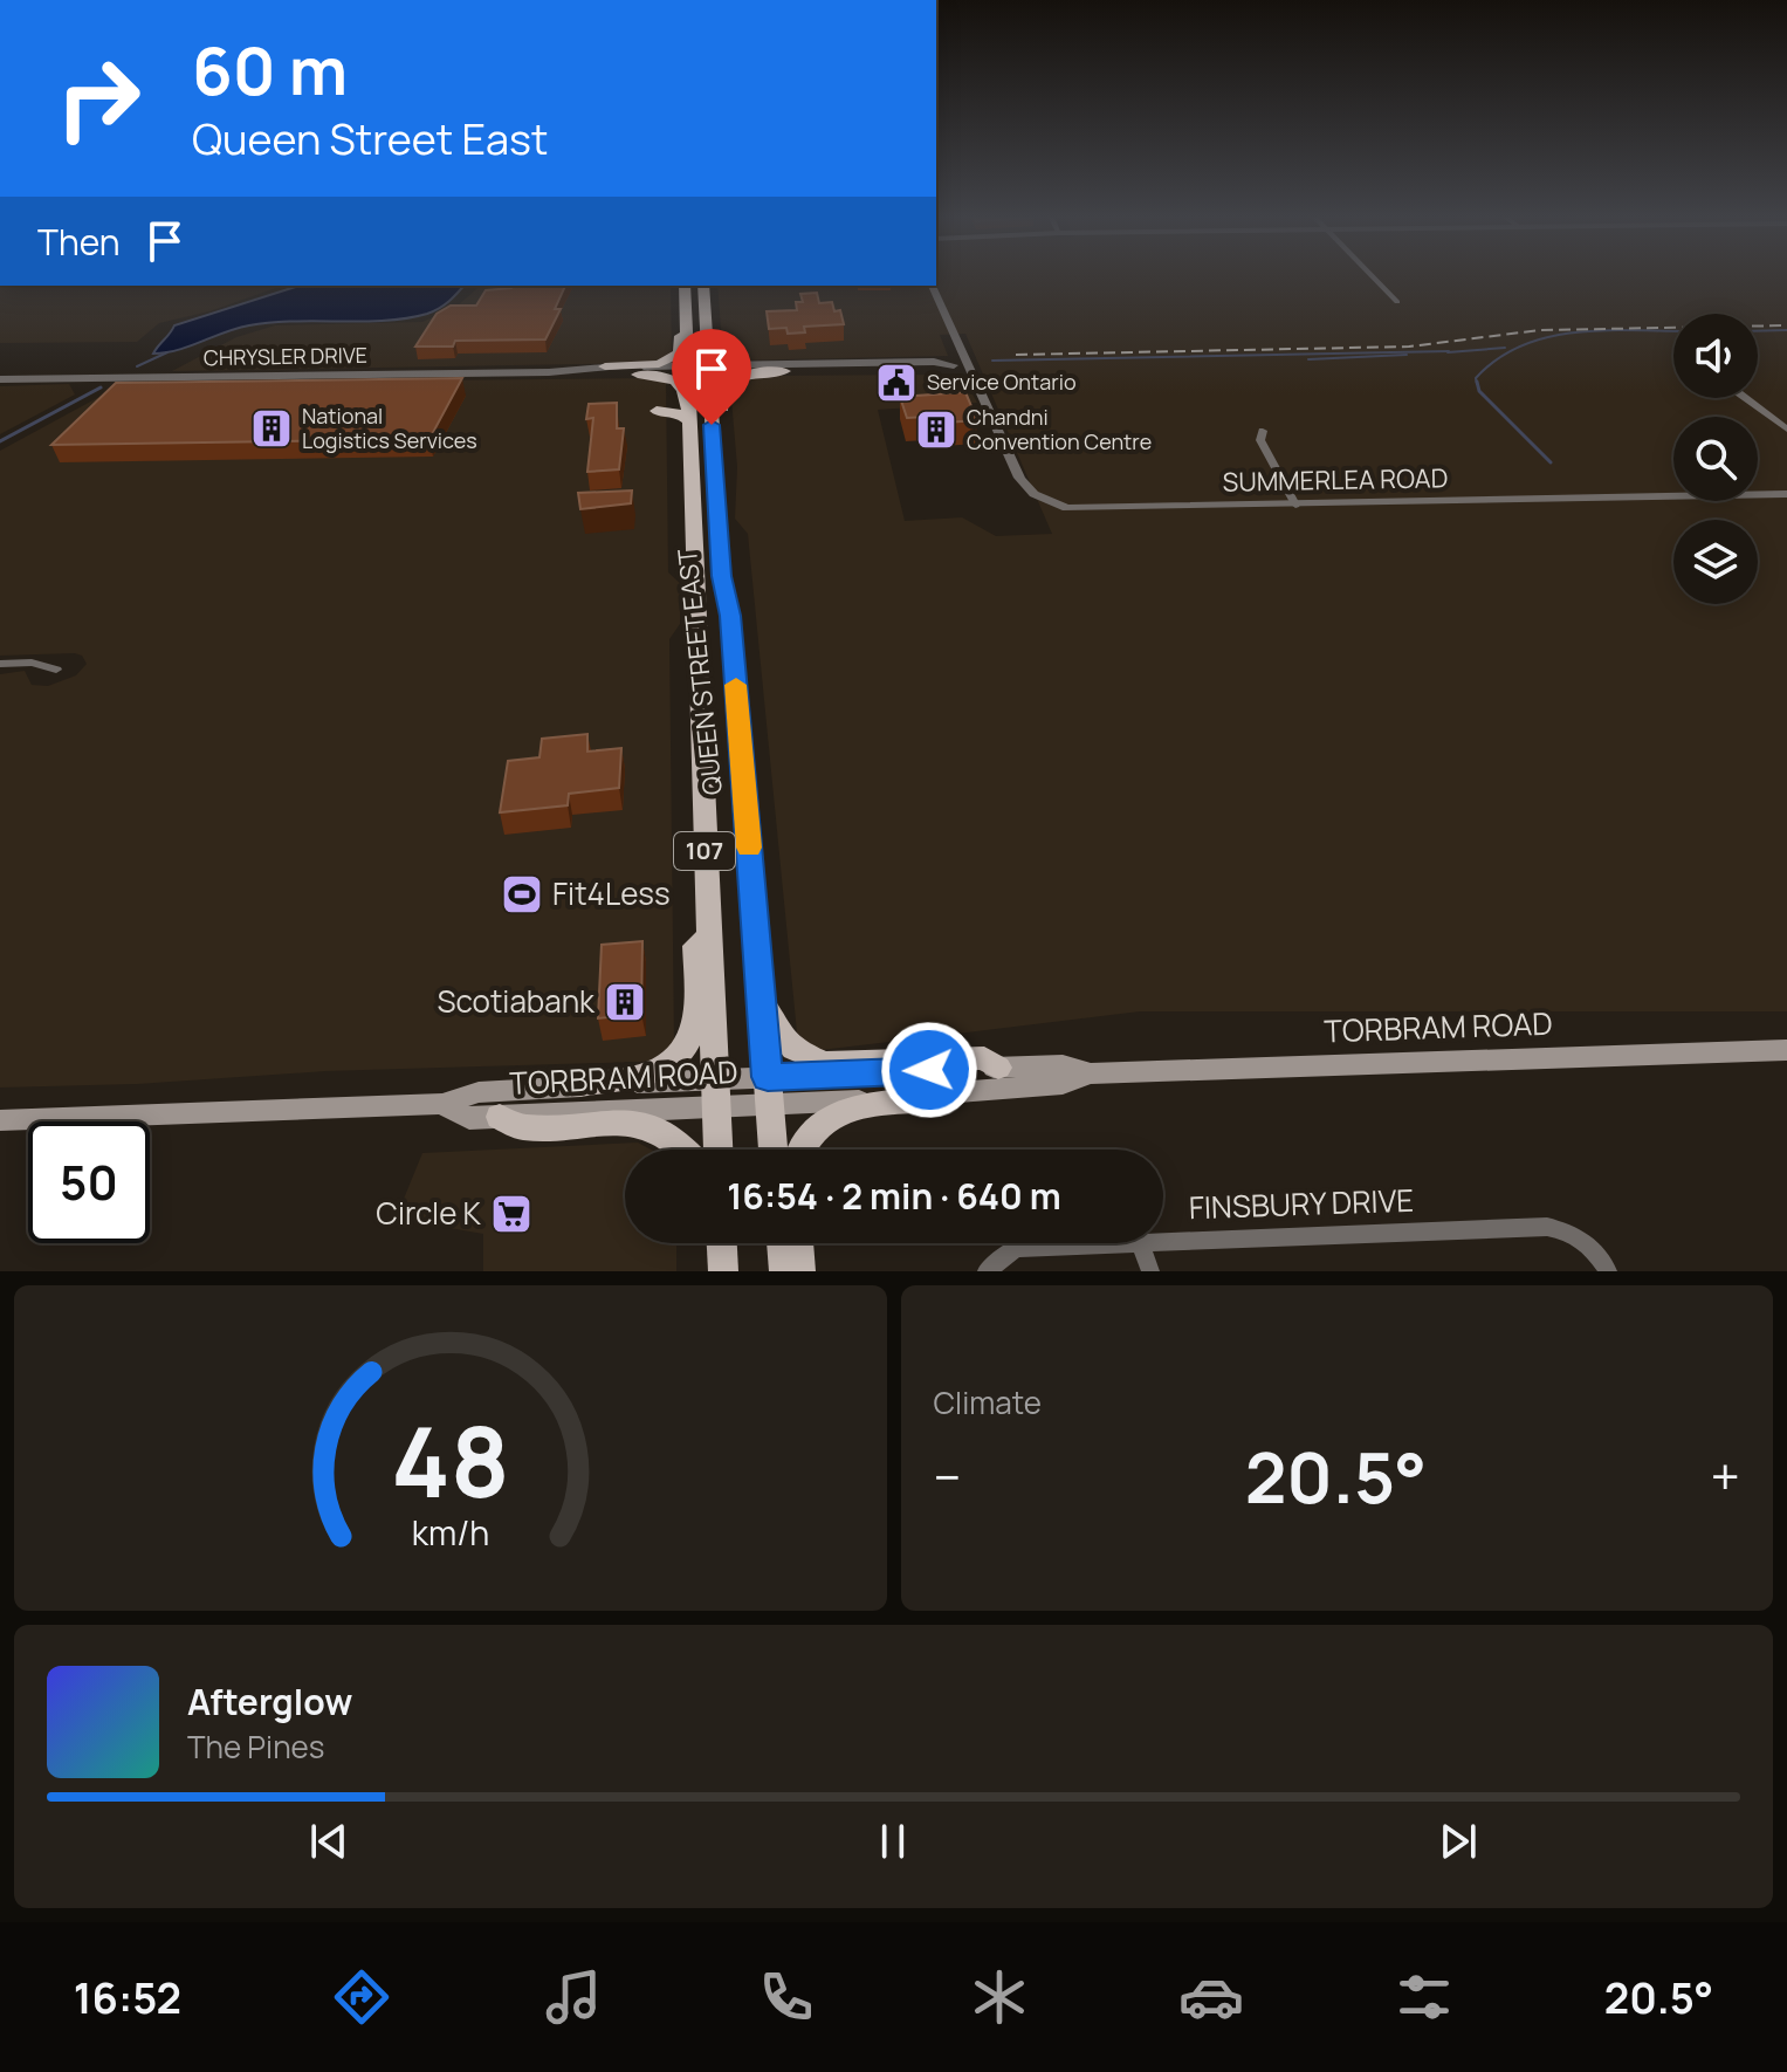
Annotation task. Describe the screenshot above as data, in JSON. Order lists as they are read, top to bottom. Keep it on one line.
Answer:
{"streets":{"main road":["QUEEN STREET EAST","107","TORBRAM ROAD"],"street":["CHRYSLER DRIVE","SUMMERLEA ROAD","FINSBURY DRIVE"]},"crossings":[["CHRYSLER DRIVE","QUEEN STREET EAST"],["QUEEN STREET EAST","TORBRAM ROAD"]],"places":{"public building":["Service Ontario"],"building":["National Logistics Services","Chandni Convention Centre","Scotiabank"],"sports":["Fit4Less"],"supermarket":["Circle K"]},"page":{"turn":["60 m","Queen Street East"],"then":"Then","limit":"50","trip":"16:54 · 2 min · 640 m","tile":"Climate","heat":["−","20.5°","+"],"song":["Afterglow","The Pines"],"tabs":["16:52","20.5°"],"gauge":["48","km/h"]}}
